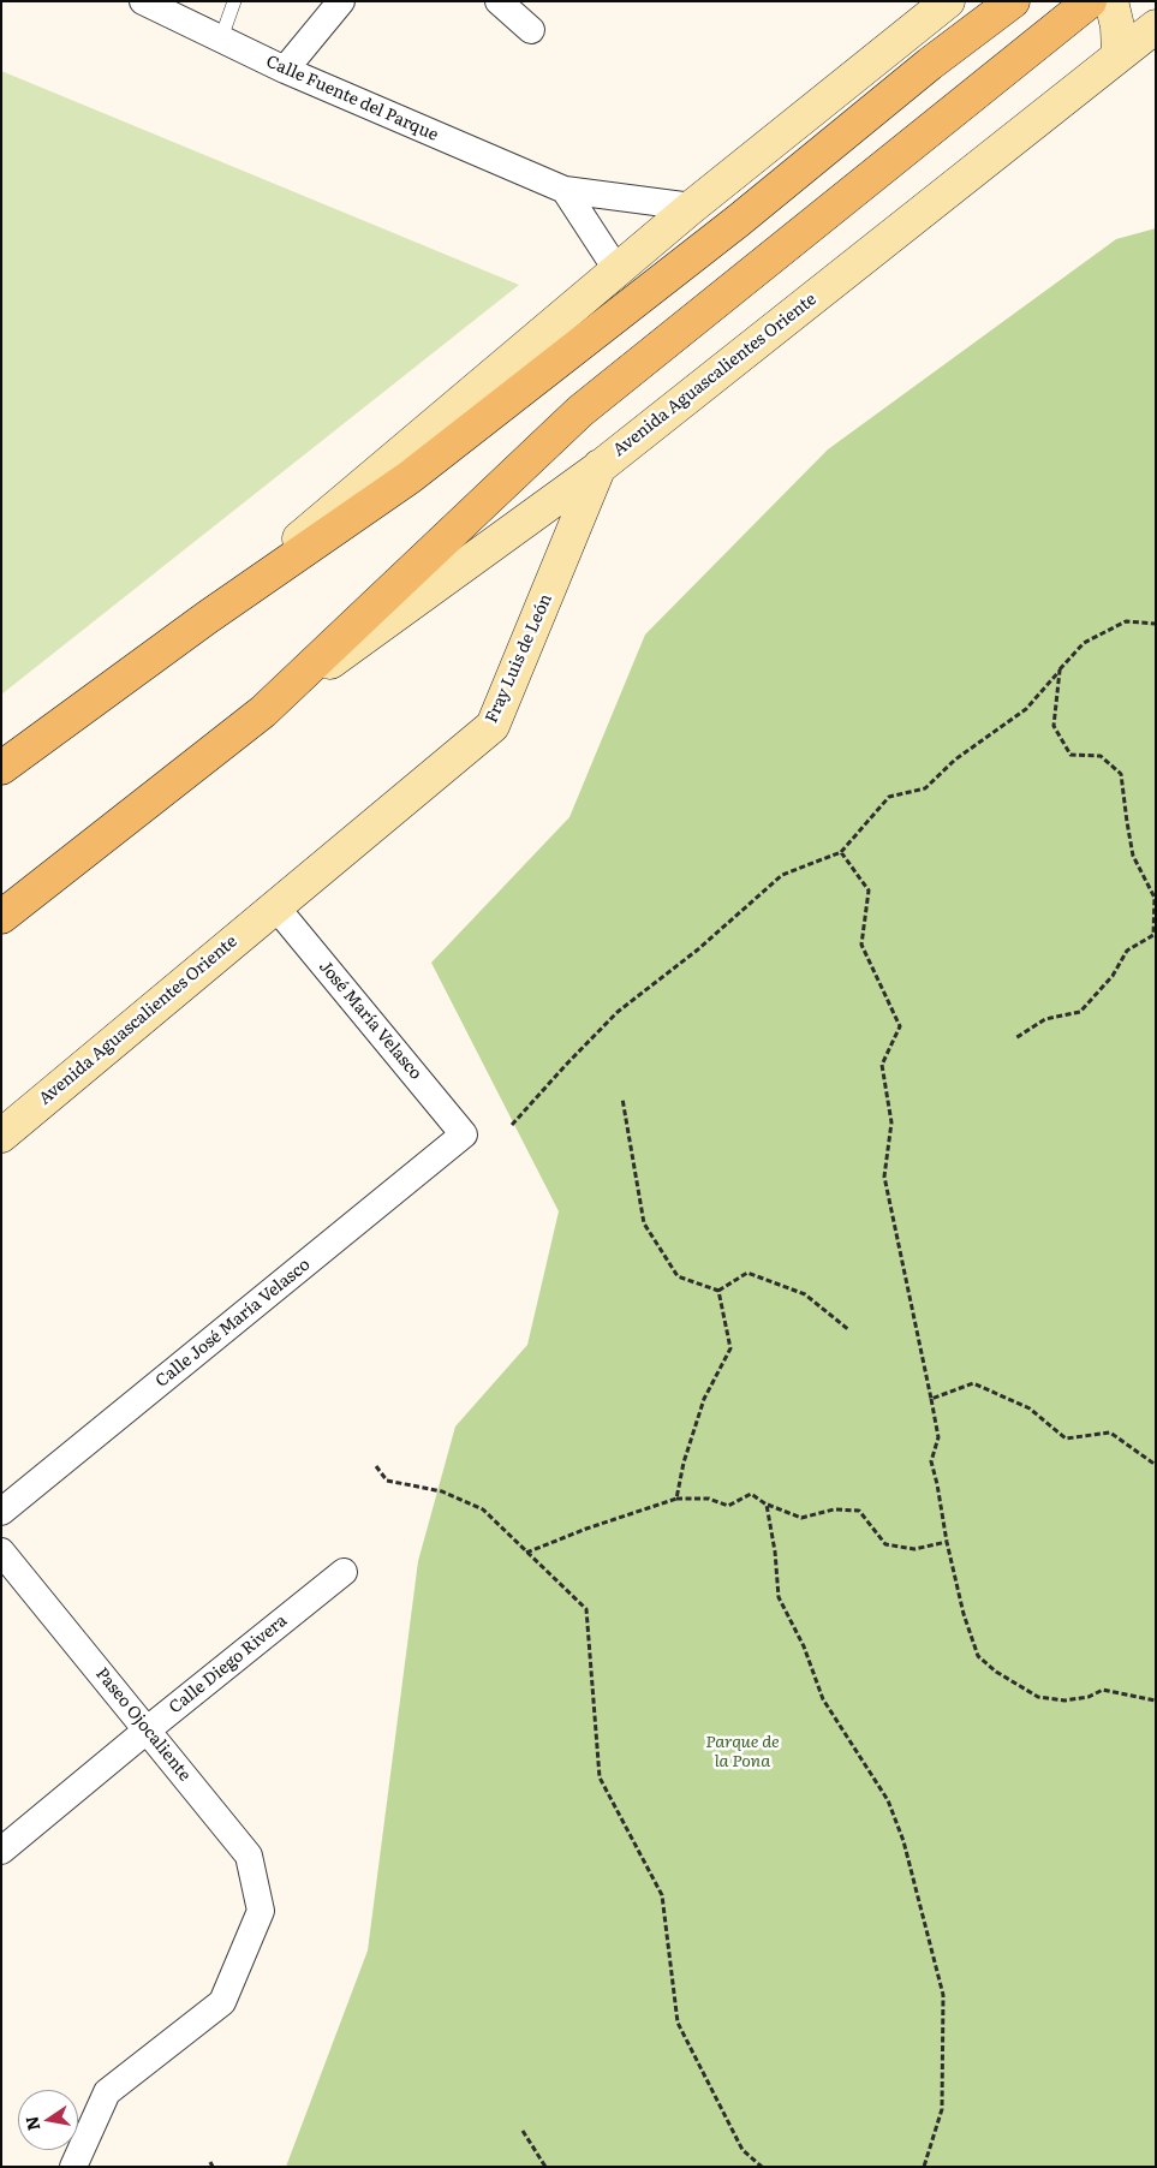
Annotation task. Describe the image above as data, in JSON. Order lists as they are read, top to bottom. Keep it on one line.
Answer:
{"streets":{"main road":["Avenida Aguascalientes Oriente"],"street":["Calle Fuente del Parque","Fray Luis de León","José María Velasco","Calle José María Velasco","Calle Diego Rivera","Paseo Ojocaliente"]},"crossings":[["Avenida Aguascalientes Oriente","Fray Luis de León"],["Avenida Aguascalientes Oriente","José María Velasco"],["Fray Luis de León","José María Velasco"],["José María Velasco","Calle José María Velasco"],["Calle Diego Rivera","Paseo Ojocaliente"]],"parks":["Parque de la Pona"],"north":"left"}
